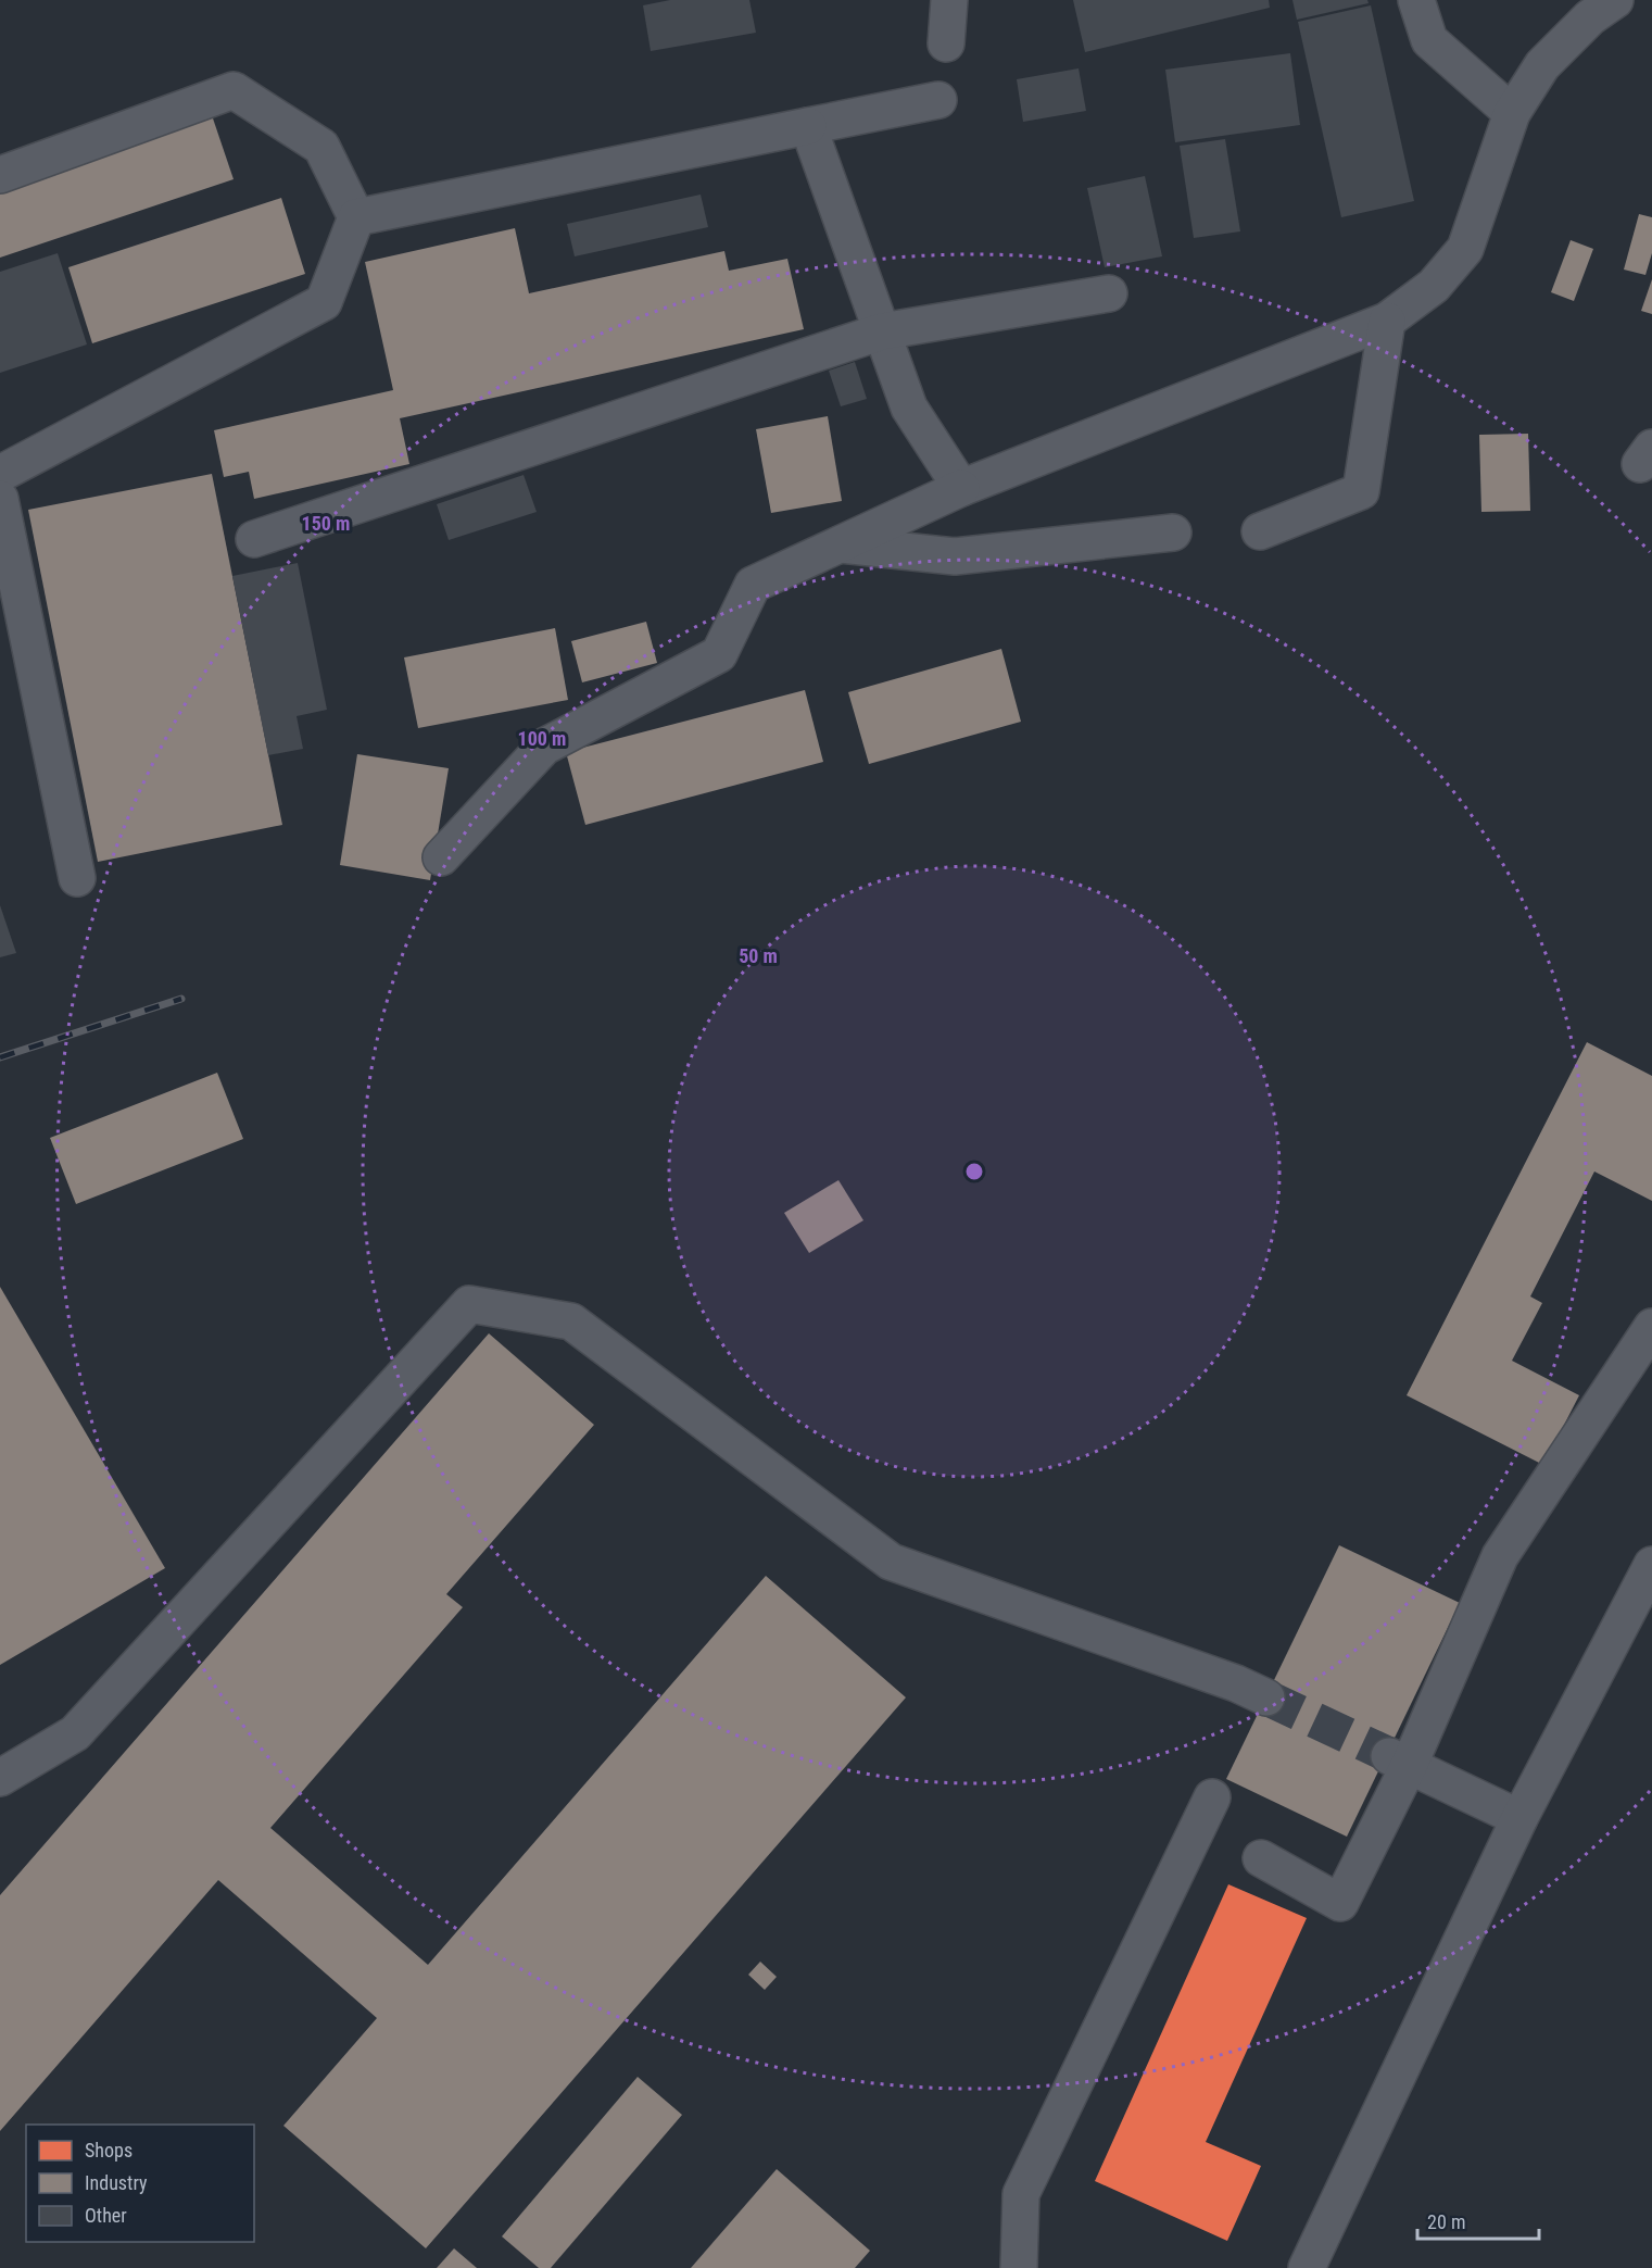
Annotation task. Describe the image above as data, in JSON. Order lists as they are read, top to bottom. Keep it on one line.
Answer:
{"legend":["Shops","Industry","Other"],"scale_bar":"20 m","rings":["150 m","100 m","50 m"]}
